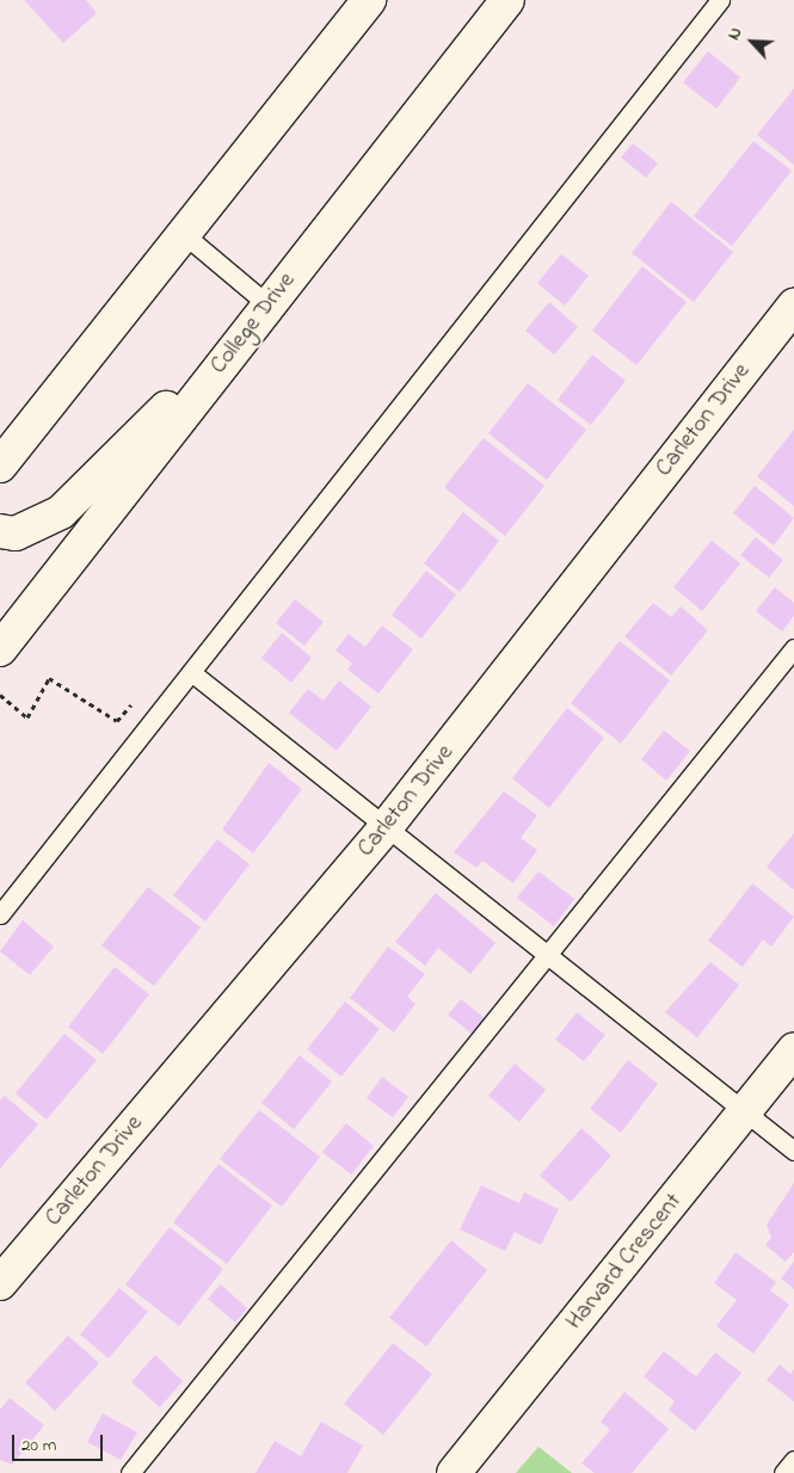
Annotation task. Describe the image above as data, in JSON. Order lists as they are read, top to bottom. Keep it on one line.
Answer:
{"streets":{"main road":["College Drive","Carleton Drive","Harvard Crescent"]},"scale_bar":"20 m","north":"top left"}
